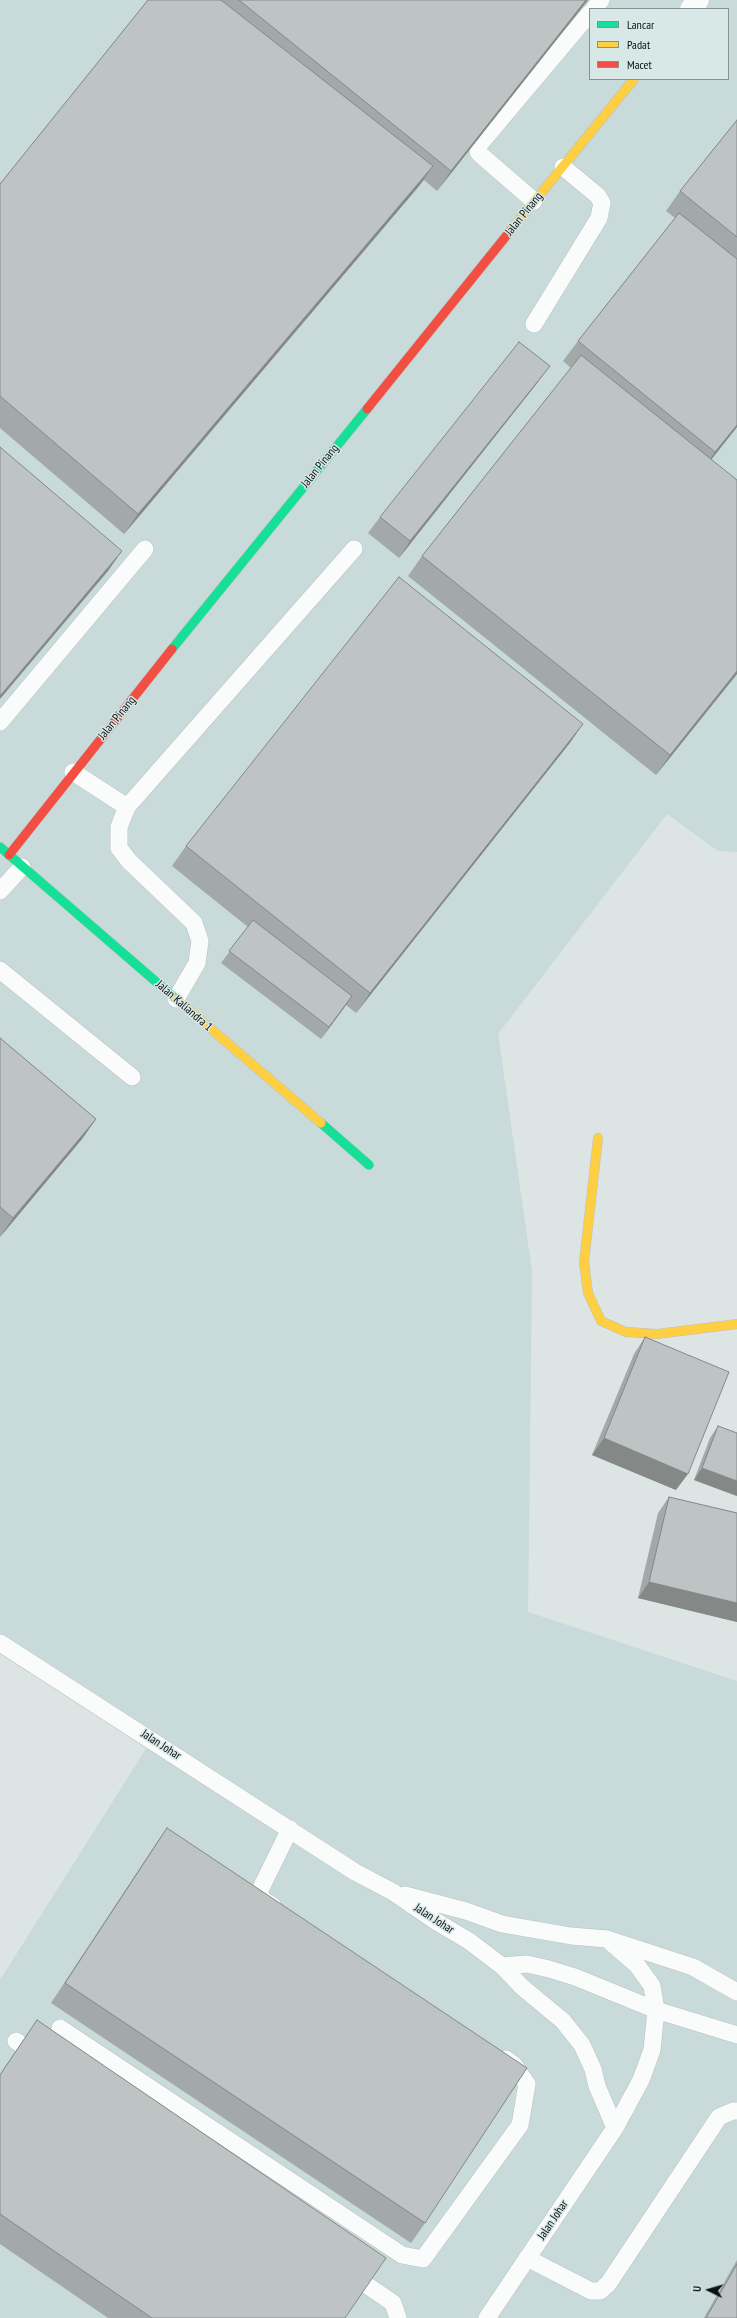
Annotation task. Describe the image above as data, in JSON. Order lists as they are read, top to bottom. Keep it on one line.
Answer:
{"streets":{"street":["Jalan Pinang","Jalan Kaliandra 1"],"lane":["Jalan Johar"]},"crossings":[["Jalan Pinang","Jalan Kaliandra 1"]],"legend":["Lancar","Padat","Macet"],"north":"left"}
